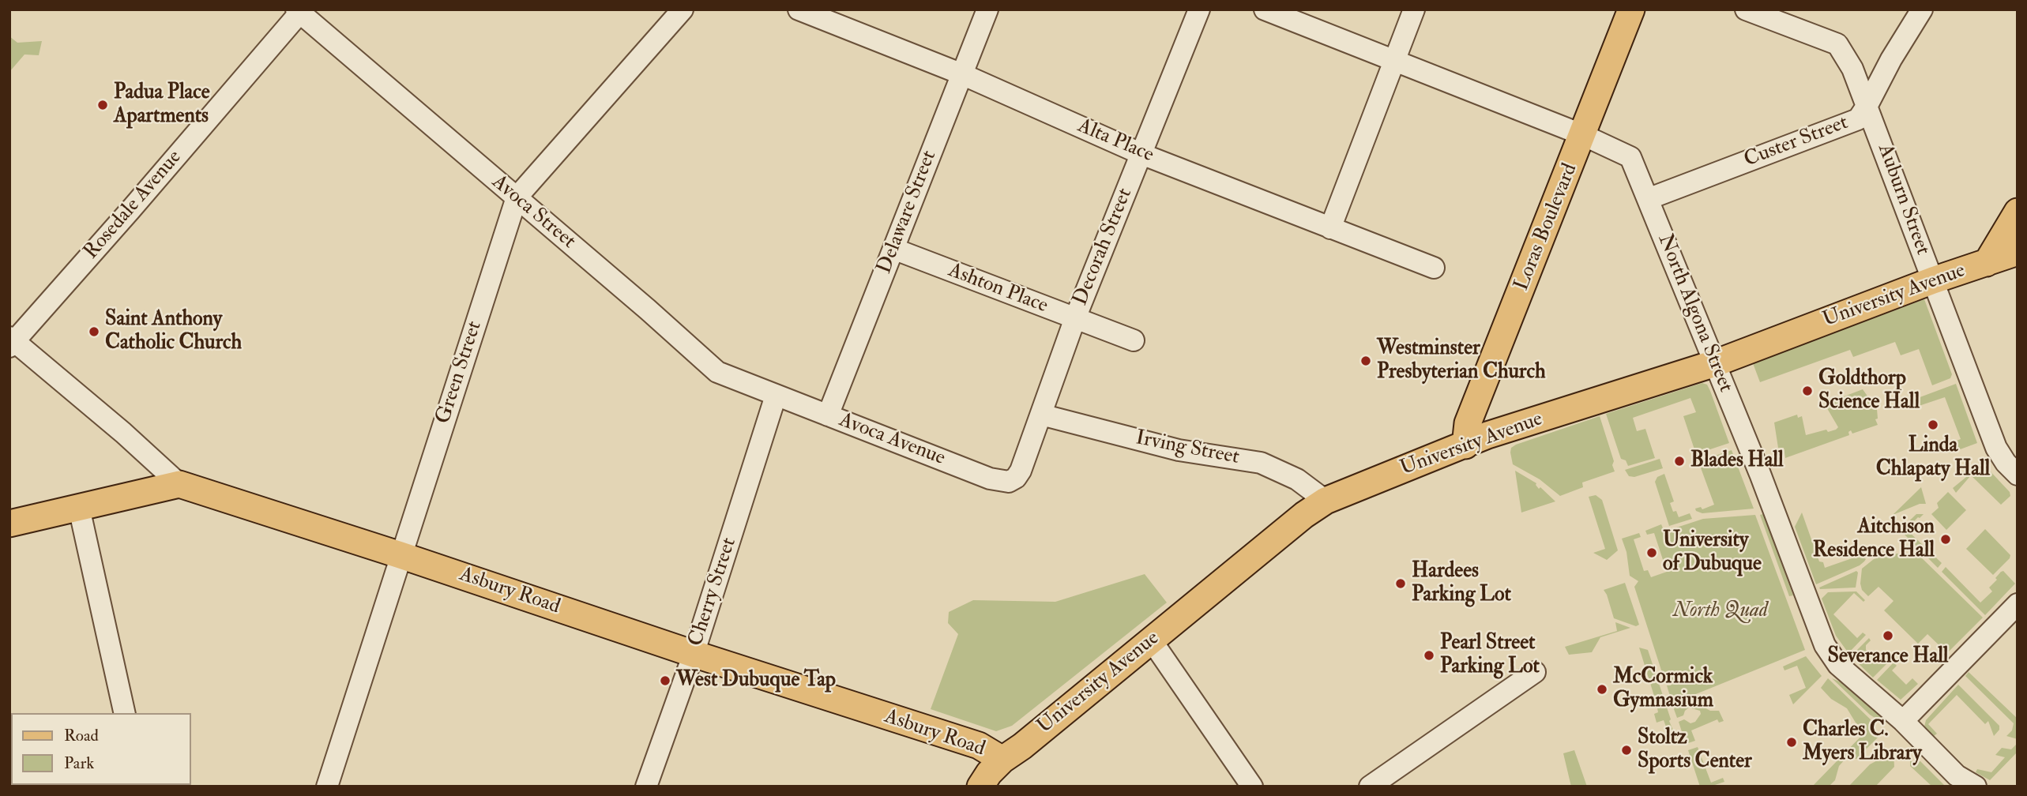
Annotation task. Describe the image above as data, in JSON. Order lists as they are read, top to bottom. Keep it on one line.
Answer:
{"streets":{"main road":["Loras Boulevard","University Avenue","Asbury Road"],"street":["Alta Place","Custer Street","Auburn Street","Rosedale Avenue","Avoca Street","Delaware Street","Decorah Street","Ashton Place","North Algona Street","Green Street","Avoca Avenue","Irving Street","Cherry Street"]},"crossings":[["Alta Place","Delaware Street"],["Alta Place","Decorah Street"],["Custer Street","Auburn Street"],["Custer Street","North Algona Street"],["Auburn Street","University Avenue"],["Rosedale Avenue","Avoca Street"],["Avoca Street","Green Street"],["Avoca Street","Avoca Avenue"],["Avoca Street","Cherry Street"],["Delaware Street","Ashton Place"],["Delaware Street","Avoca Avenue"],["Loras Boulevard","University Avenue"],["Loras Boulevard","North Algona Street"],["Decorah Street","Ashton Place"],["Decorah Street","Avoca Avenue"],["Decorah Street","Irving Street"],["University Avenue","North Algona Street"],["University Avenue","Irving Street"],["University Avenue","Asbury Road"],["Green Street","Asbury Road"],["Avoca Avenue","Cherry Street"],["Asbury Road","Cherry Street"]],"parks":["North Quad"],"places":["Padua Place Apartments","Saint Anthony Catholic Church","Westminster Presbyterian Church","Goldthorp Science Hall","Linda Chlapaty Hall","Blades Hall","Aitchison Residence Hall","University of Dubuque","Hardees Parking Lot","Severance Hall","Pearl Street Parking Lot","West Dubuque Tap","McCormick Gymnasium","Charles C. Myers Library","Stoltz Sports Center"],"legend":["Road","Park"]}
